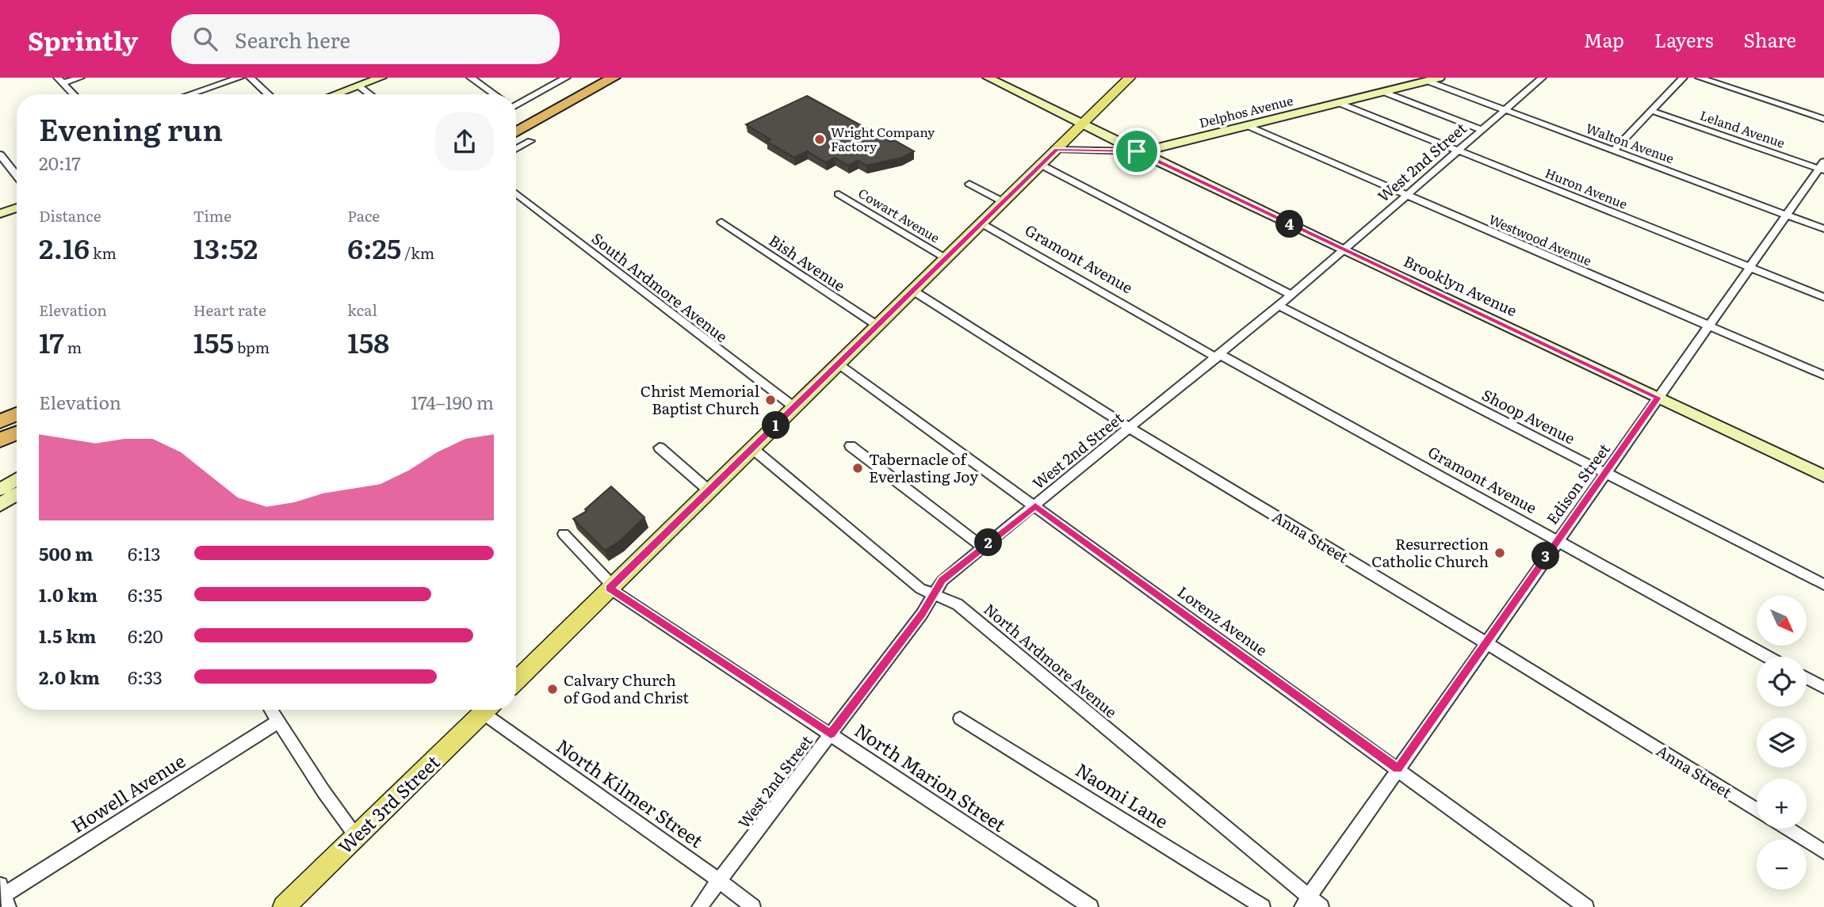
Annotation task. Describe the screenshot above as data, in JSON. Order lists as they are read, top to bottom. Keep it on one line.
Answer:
{"streets":{"main road":["West 3rd Street"],"street":["Delphos Avenue","Leland Avenue","Walton Avenue","West 2nd Street","Huron Avenue","Cowart Avenue","Westwood Avenue","Gramont Avenue","Bish Avenue","Brooklyn Avenue","South Ardmore Avenue","Shoop Avenue","Edison Street","Anna Street","Lorenz Avenue","North Ardmore Avenue","North Marion Street","Howell Avenue","North Kilmer Street","Naomi Lane"]},"crossings":[["Delphos Avenue","Walton Avenue"],["Delphos Avenue","Huron Avenue"],["Delphos Avenue","Westwood Avenue"],["Delphos Avenue","Brooklyn Avenue"],["Leland Avenue","Edison Street"],["Walton Avenue","West 2nd Street"],["Walton Avenue","Edison Street"],["West 2nd Street","Huron Avenue"],["West 2nd Street","Westwood Avenue"],["West 2nd Street","Gramont Avenue"],["West 2nd Street","Brooklyn Avenue"],["West 2nd Street","Shoop Avenue"],["West 2nd Street","Anna Street"],["West 2nd Street","Lorenz Avenue"],["West 2nd Street","North Ardmore Avenue"],["West 2nd Street","North Marion Street"],["West 2nd Street","North Kilmer Street"],["Huron Avenue","Edison Street"],["Westwood Avenue","Edison Street"],["Gramont Avenue","Edison Street"],["Brooklyn Avenue","Edison Street"],["Shoop Avenue","Edison Street"],["Edison Street","Anna Street"],["Edison Street","Lorenz Avenue"],["Edison Street","North Ardmore Avenue"]],"places":["Wright Company Factory","Christ Memorial Baptist Church","Tabernacle of Everlasting Joy","Resurrection Catholic Church","Calvary Church of God and Christ"],"north":"bottom right","page":{"header":"Sprintly","search":"Search here","nav":["Map","Layers","Share"],"heading":["Evening run","20:17"],"stats":[["Distance","2.16 km"],["Time","13:52"],["Pace","6:25 /km"],["Elevation","17 m"],["Heart rate","155 bpm"],["kcal","158"]],"pins":["4","1","2","3"],"chart":["Elevation","174–190 m"],"list":[{"name":"500 m","note":"6:13"},{"name":"1.0 km","note":"6:35"},{"name":"1.5 km","note":"6:20"},{"name":"2.0 km","note":"6:33"}],"map_buttons":["+","−"]}}
